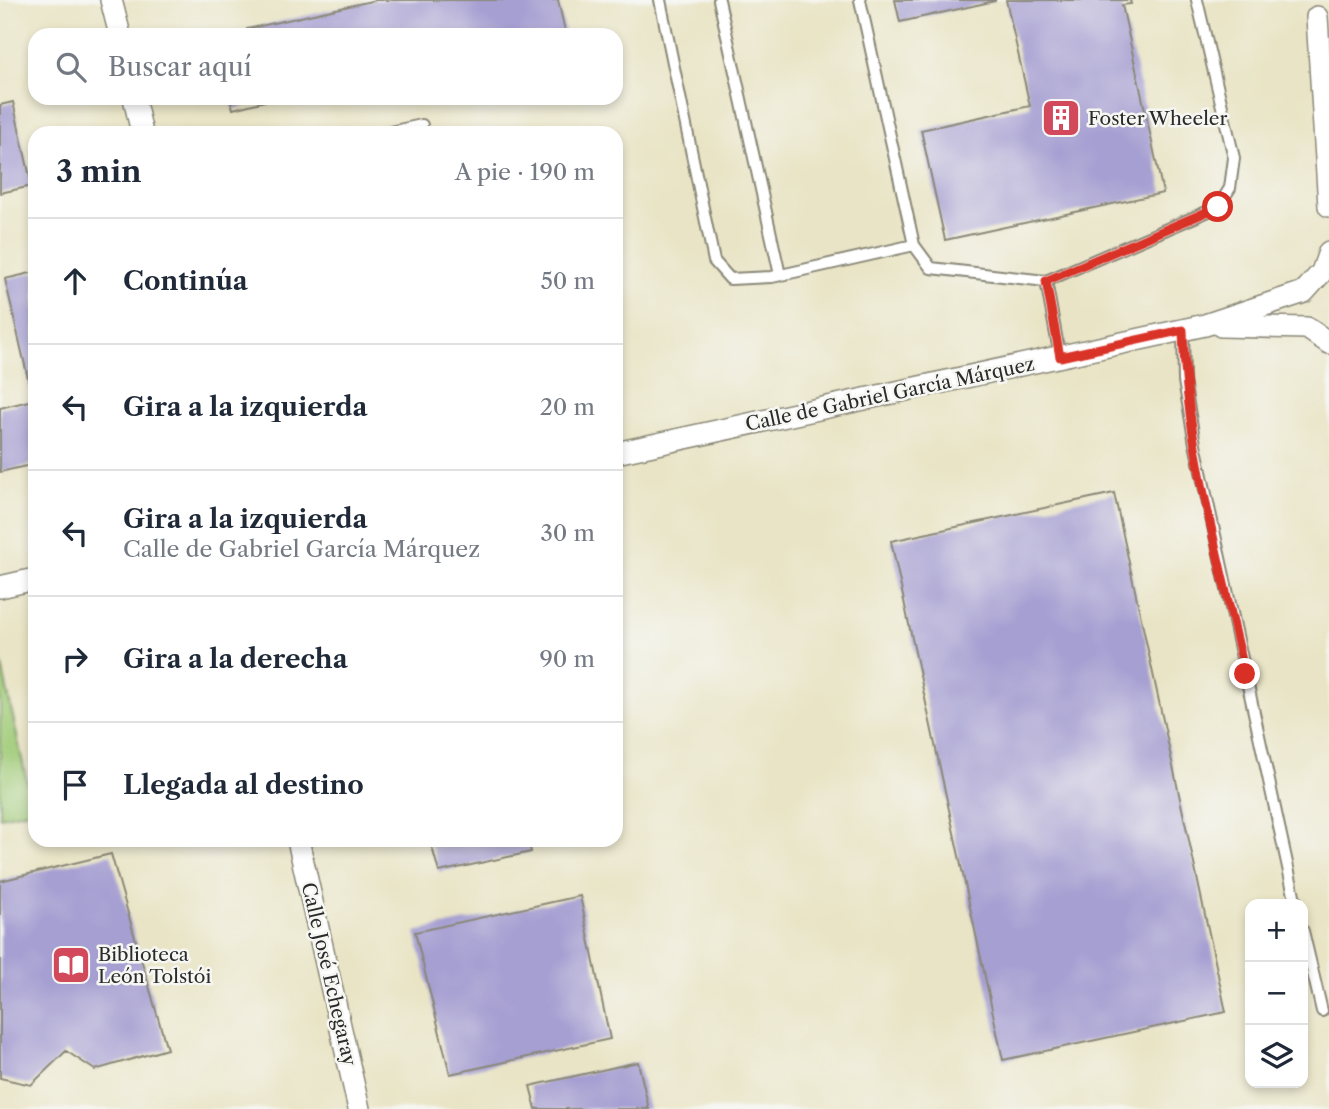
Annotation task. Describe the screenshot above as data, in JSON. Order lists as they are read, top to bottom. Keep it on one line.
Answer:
{"streets":{"street":["Calle de Gabriel García Márquez","Calle José Echegaray"]},"places":{"building":["Foster Wheeler"],"library":["Biblioteca León Tolstói"]},"page":{"search":"Buscar aquí","heading":["3 min","A pie · 190 m"],"list":[["Continúa","50 m"],["Gira a la izquierda","20 m"],["Gira a la izquierda","Calle de Gabriel García Márquez","30 m"],["Gira a la derecha","90 m"],"Llegada al destino"],"map_buttons":["+","−"]}}
